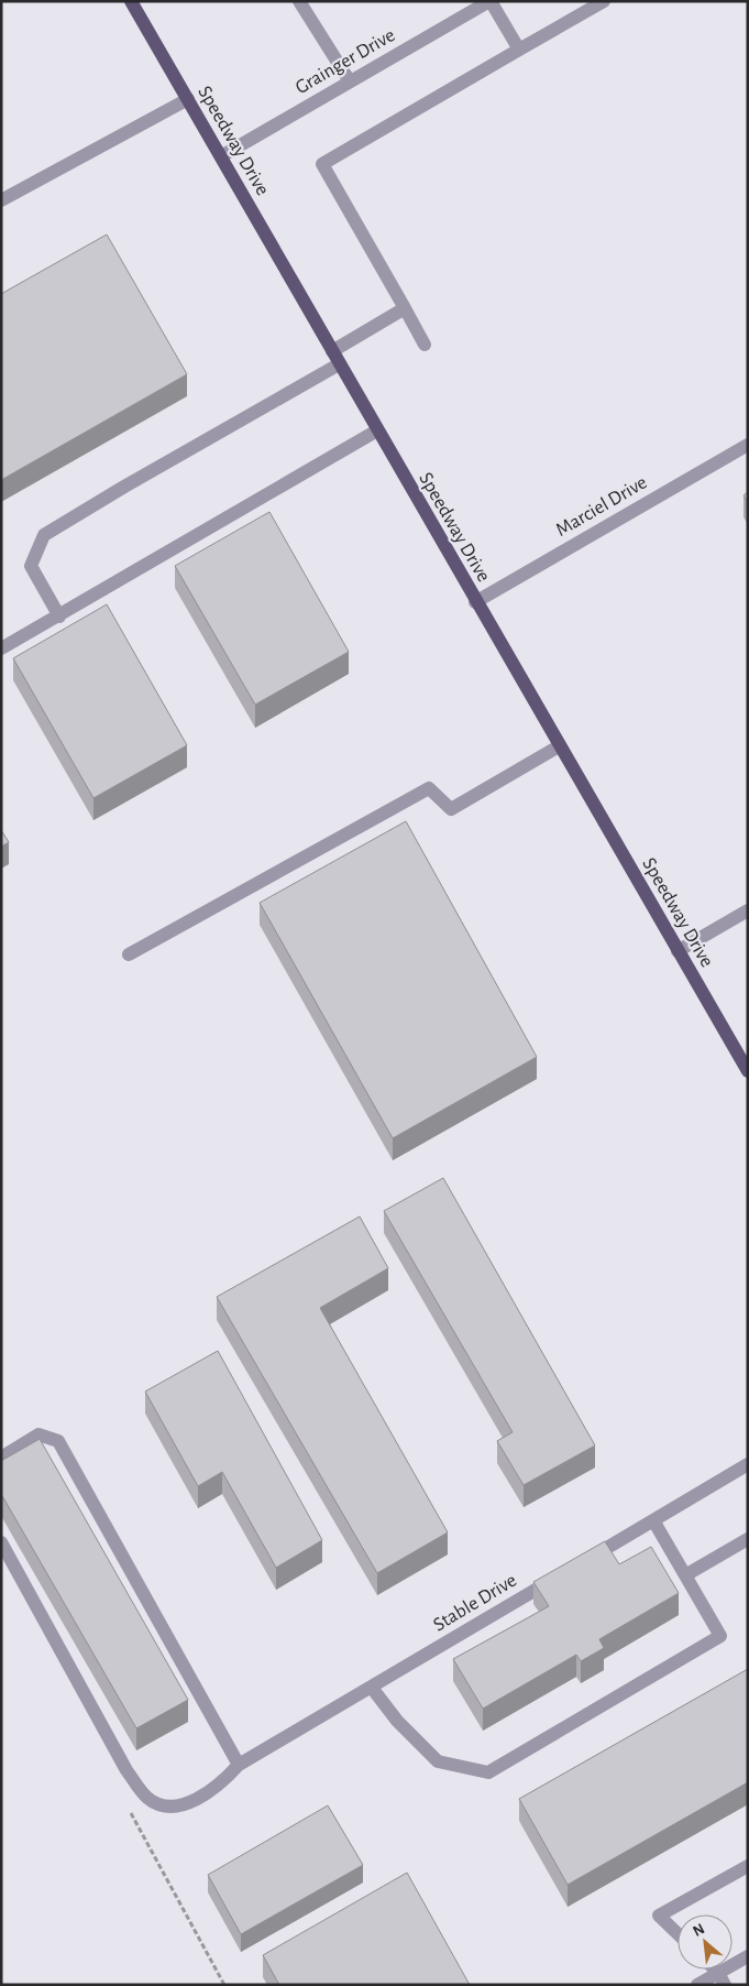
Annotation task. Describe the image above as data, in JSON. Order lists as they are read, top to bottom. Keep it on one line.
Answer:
{"streets":{"main road":["Speedway Drive"],"street":["Grainger Drive","Marciel Drive","Stable Drive"]},"crossings":[["Grainger Drive","Speedway Drive"],["Speedway Drive","Marciel Drive"]],"north":"top left"}
